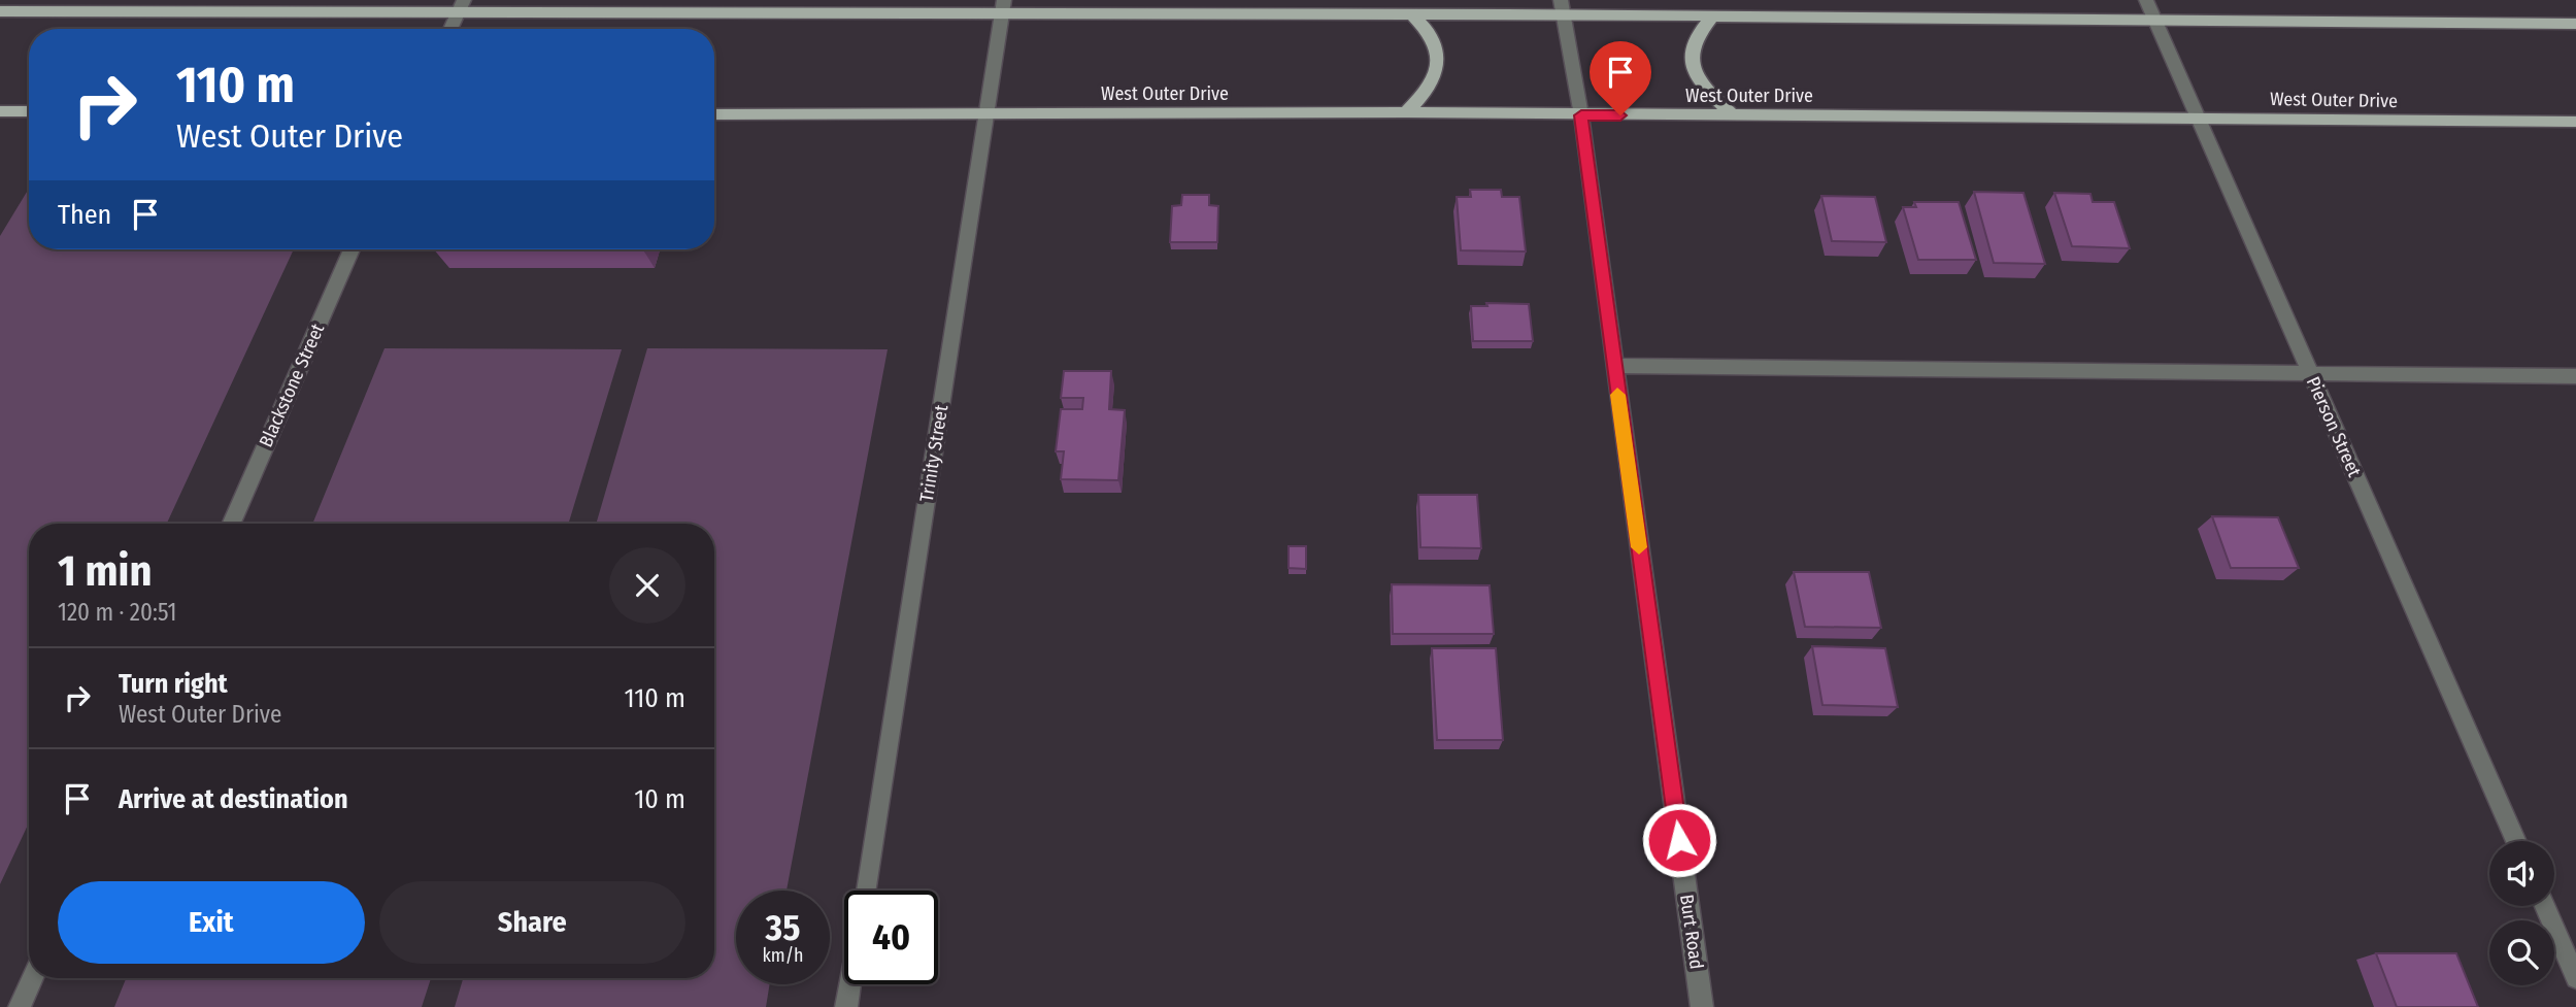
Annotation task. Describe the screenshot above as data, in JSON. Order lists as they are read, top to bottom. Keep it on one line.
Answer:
{"streets":{"main road":["West Outer Drive"],"street":["Blackstone Street","Pierson Street","Trinity Street","Burt Road"]},"crossings":[["West Outer Drive","Pierson Street"],["West Outer Drive","Trinity Street"],["West Outer Drive","Burt Road"]],"page":{"turn":["110 m","West Outer Drive"],"then":"Then","heading":["1 min","120 m · 20:51"],"list":[{"name":"Turn right","note":"West Outer Drive","value":"110 m"},{"name":"Arrive at destination","value":"10 m"}],"buttons":["Exit","Share"],"speed":"35 km/h","limit":"40"}}
